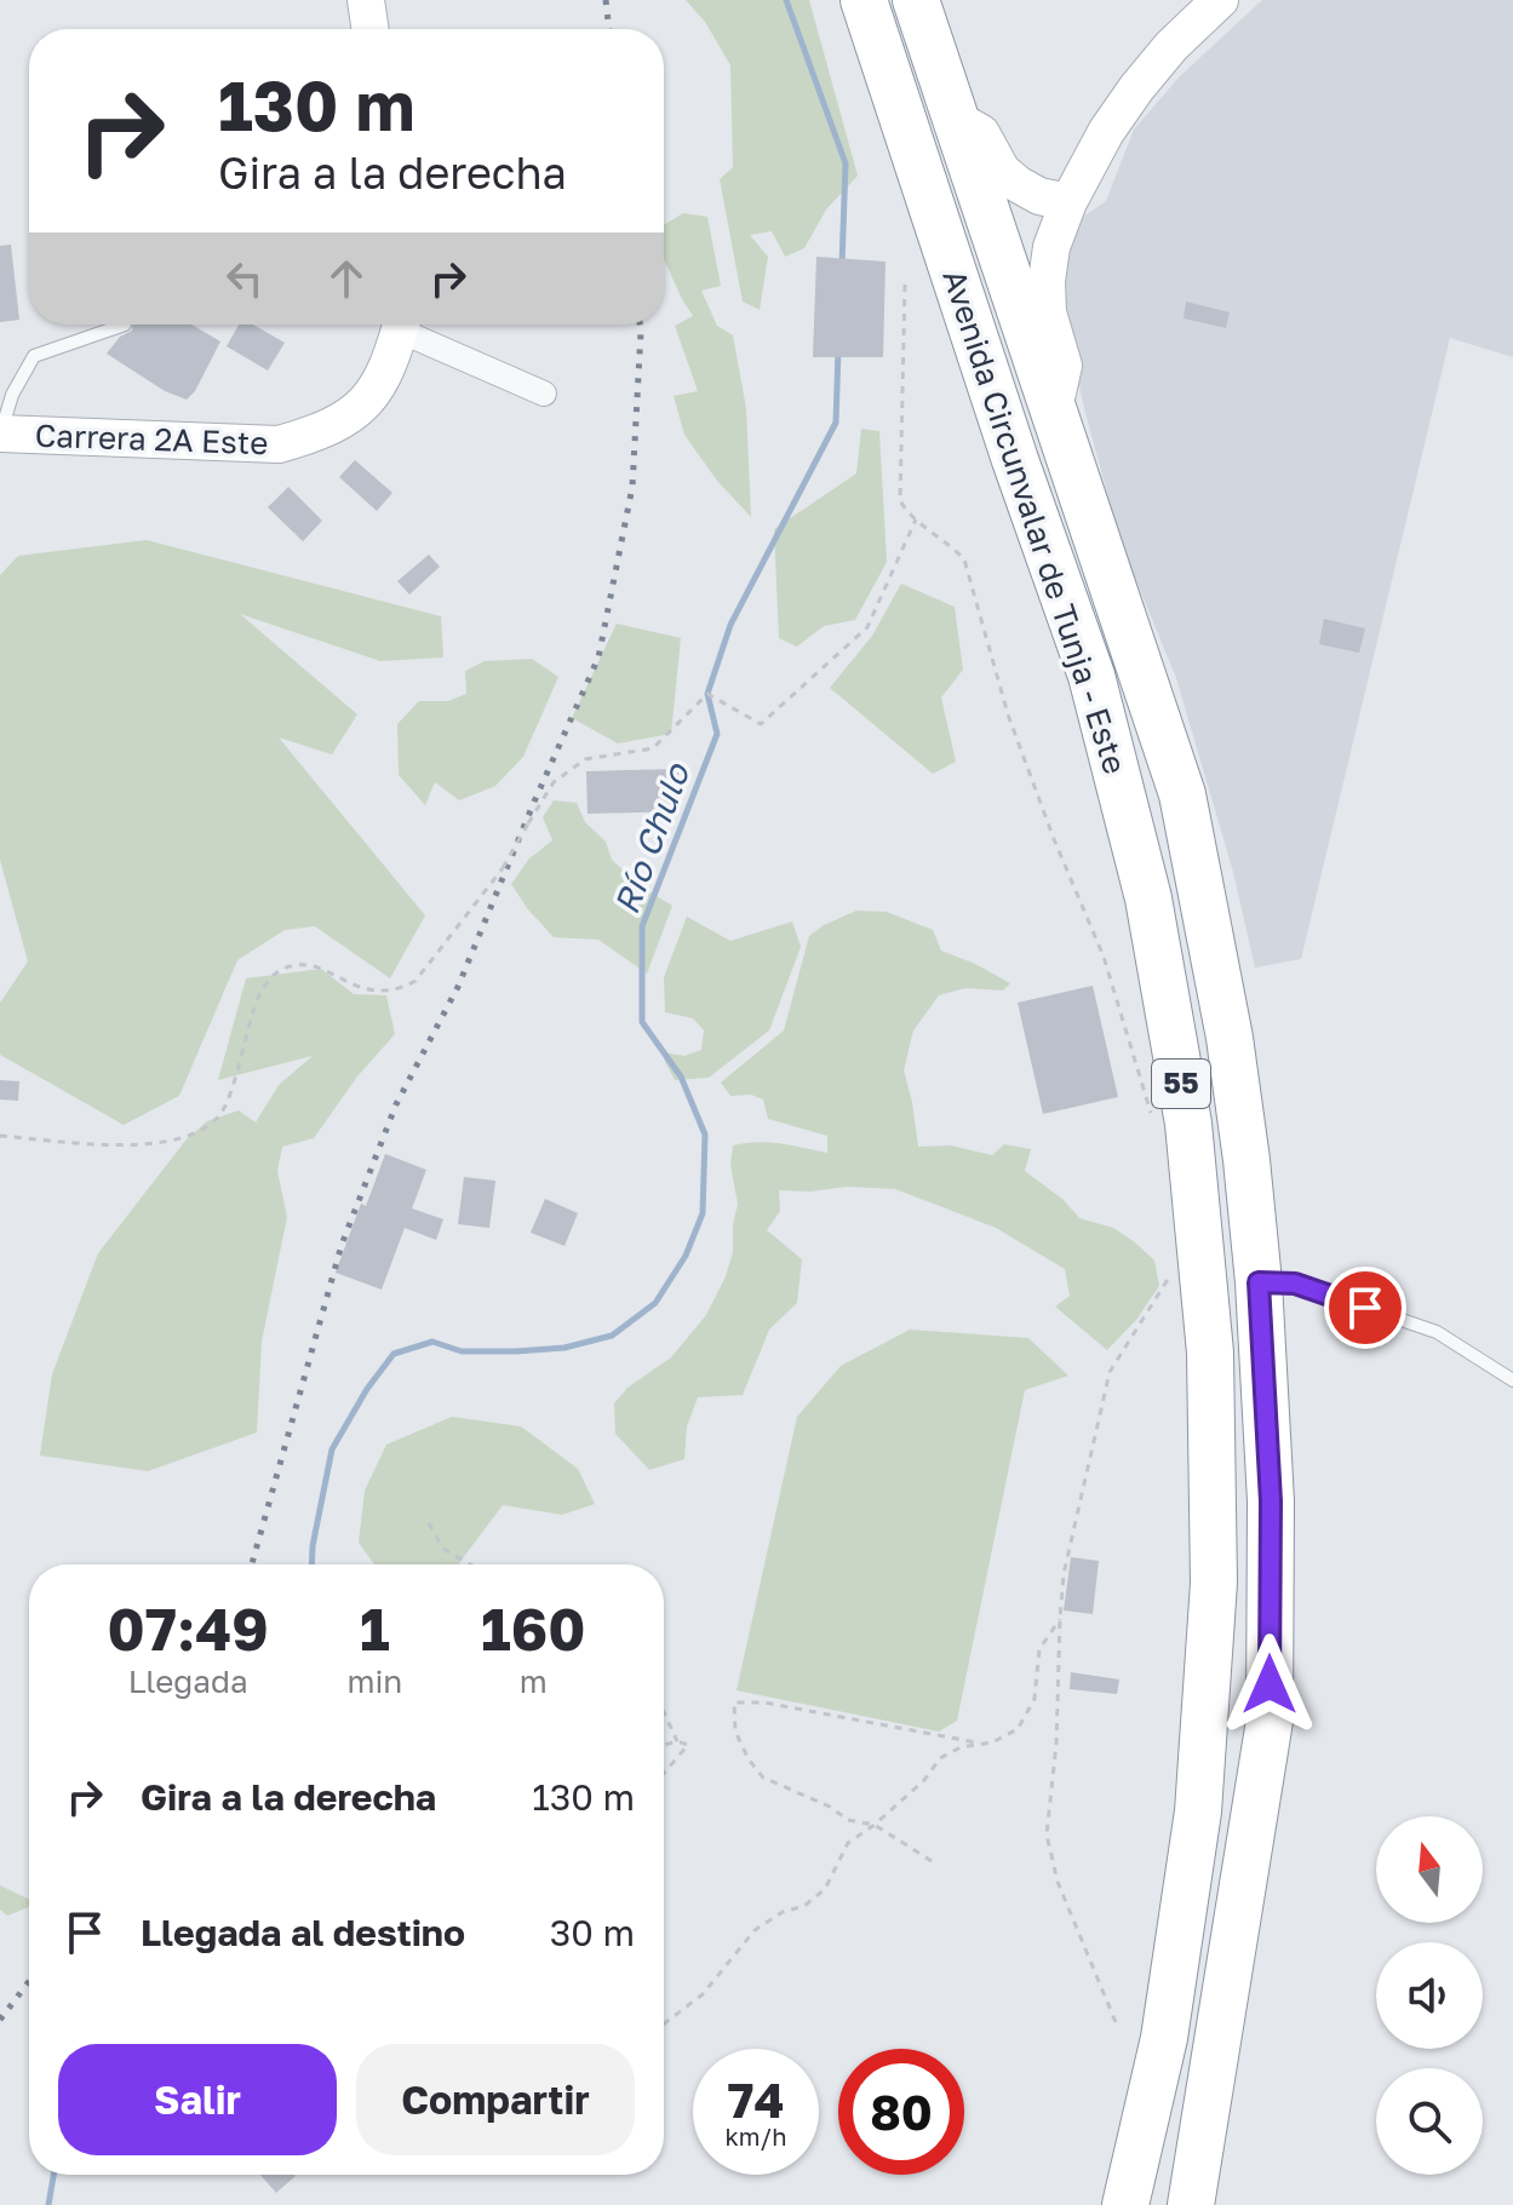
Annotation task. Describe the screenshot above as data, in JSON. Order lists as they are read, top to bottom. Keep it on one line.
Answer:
{"streets":{"highway":["Avenida Circunvalar de Tunja - Este","55"],"street":["Carrera 2A Este"]},"water":["Río Chulo"],"north":"top","page":{"turn":["130 m","Gira a la derecha"],"eta":["07:49","Llegada","1","min","160","m"],"list":[{"name":"Gira a la derecha","value":"130 m"},{"name":"Llegada al destino","value":"30 m"}],"buttons":["Salir","Compartir"],"speed":"74 km/h","limit":"80"}}
